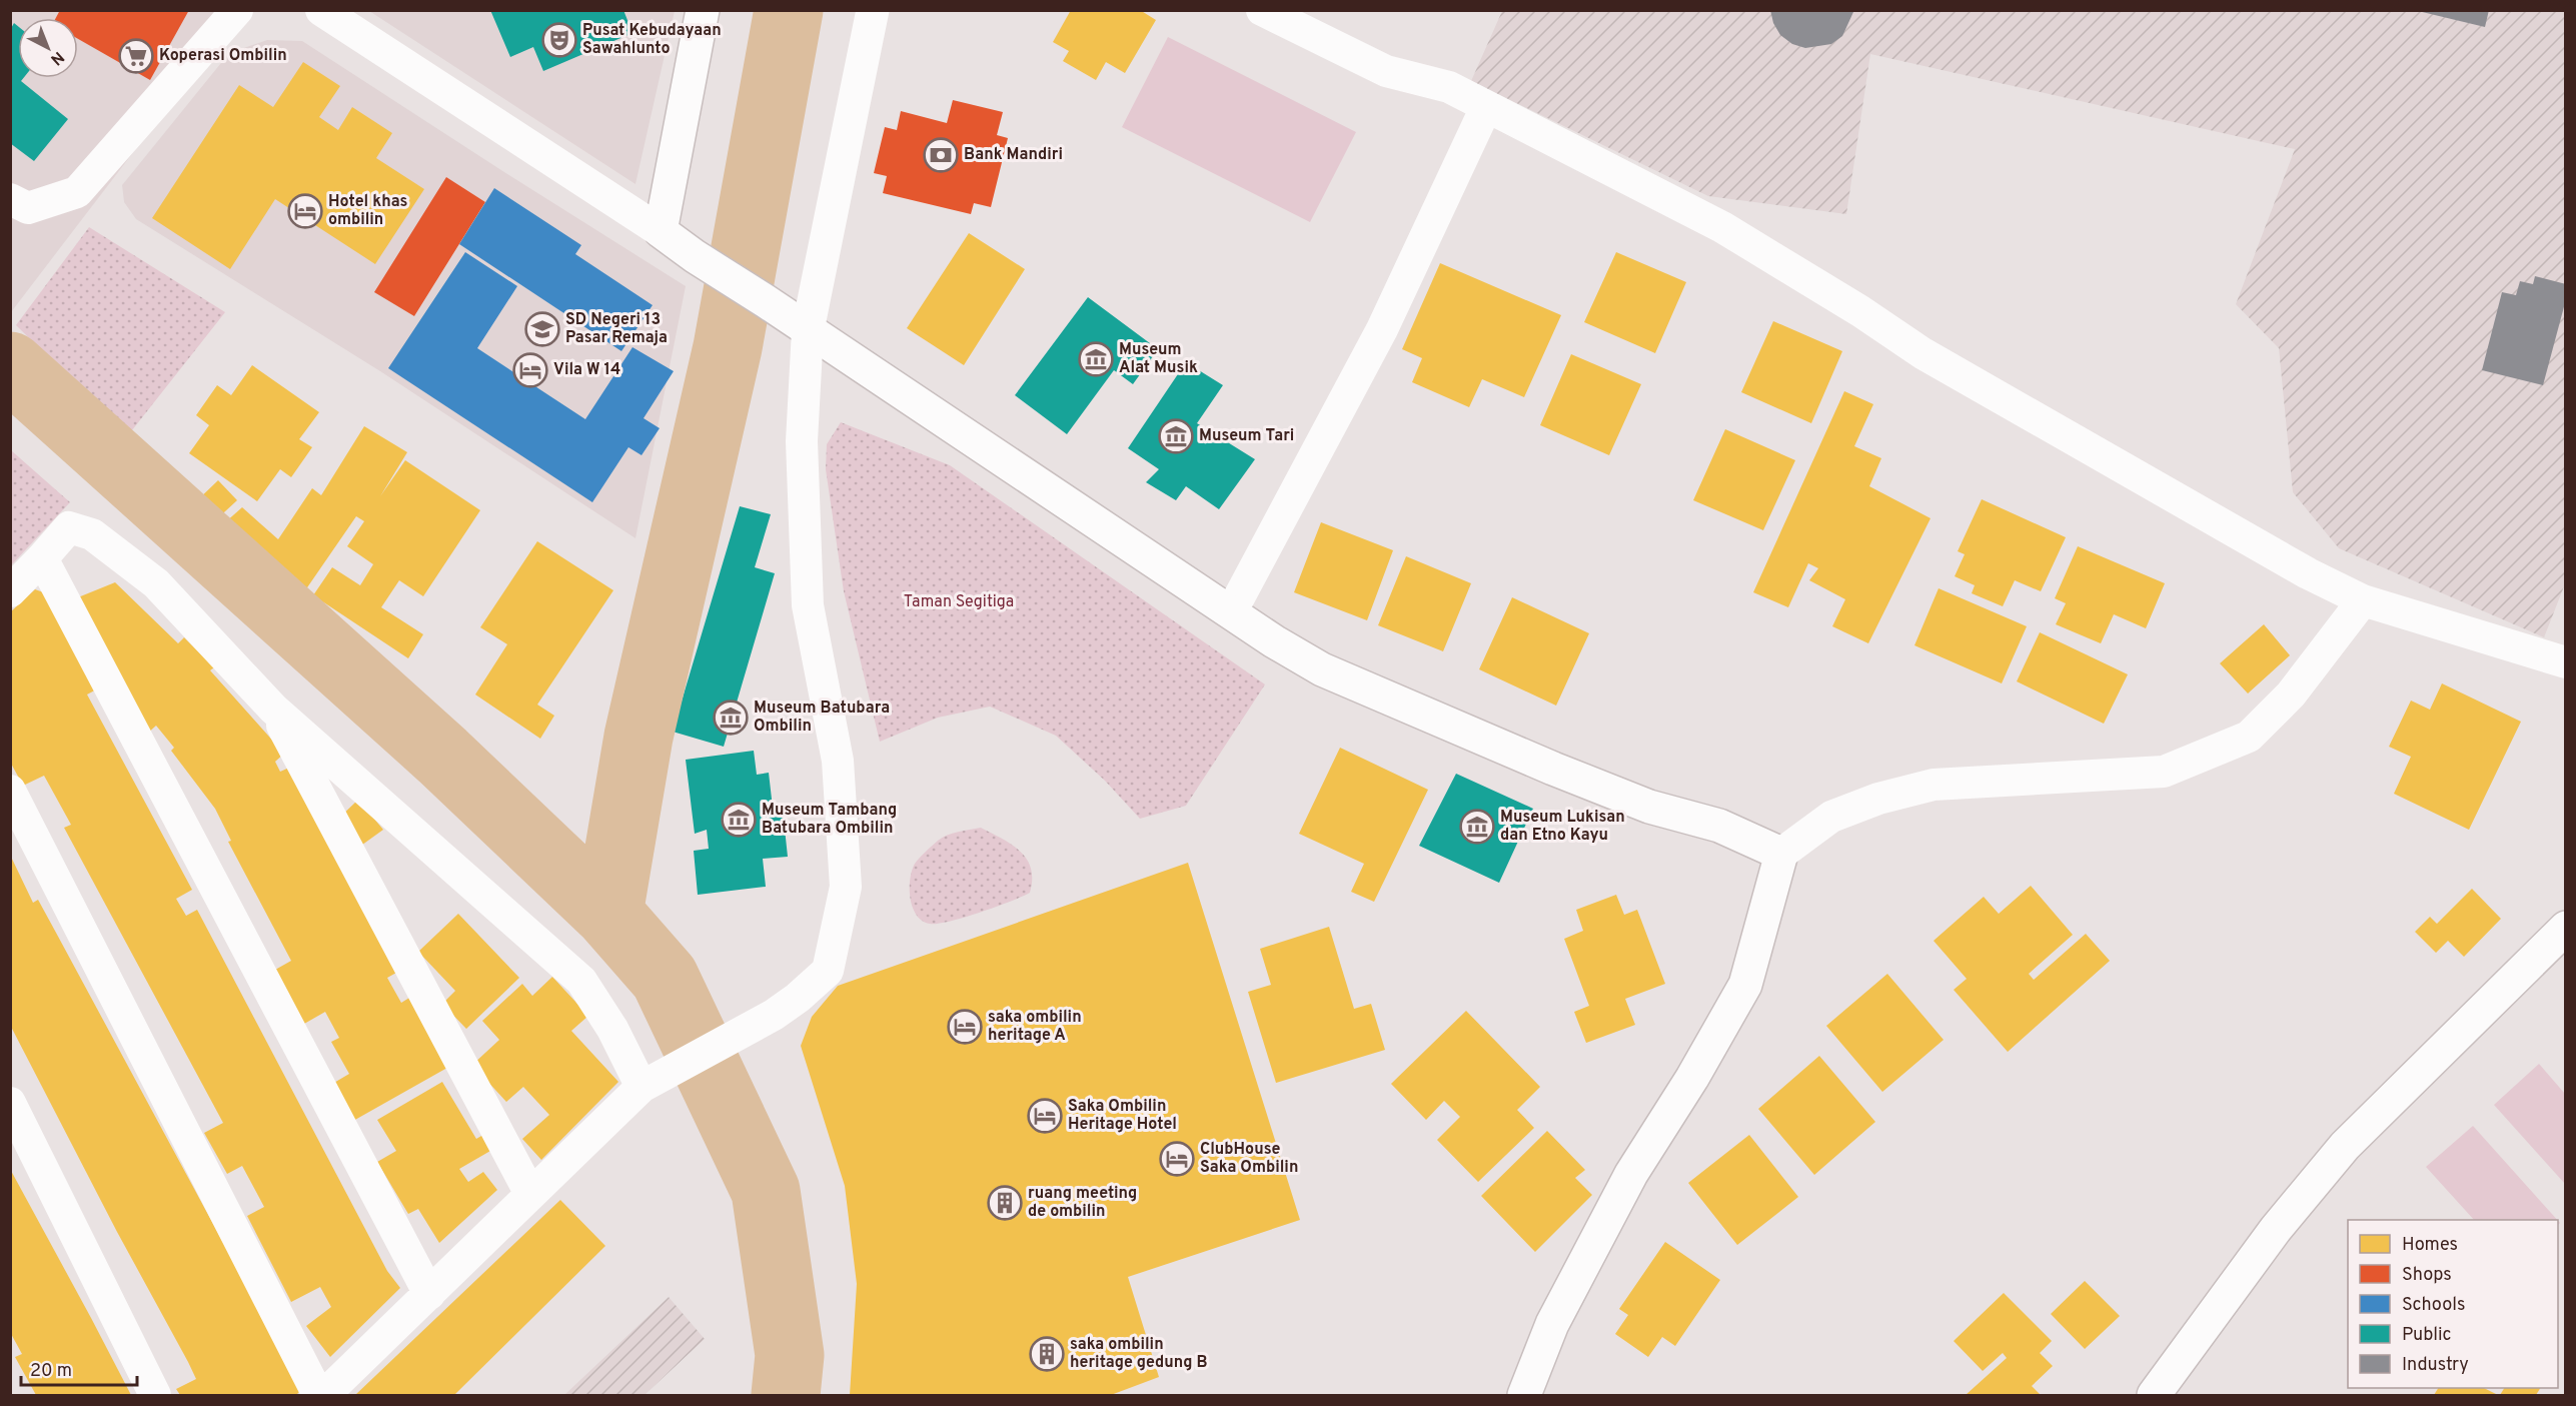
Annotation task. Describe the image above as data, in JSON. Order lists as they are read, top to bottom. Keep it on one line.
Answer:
{"parks":["Taman Segitiga"],"places":{"theatre":["Pusat Kebudayaan Sawahlunto"],"supermarket":["Koperasi Ombilin"],"bank":["Bank Mandiri"],"hotel":["Hotel khas ombilin","Vila W 14","saka ombilin heritage A","Saka Ombilin Heritage Hotel","ClubHouse Saka Ombilin"],"school or university":["SD Negeri 13 Pasar Remaja"],"museum":["Museum Alat Musik","Museum Tari","Museum Batubara Ombilin","Museum Tambang Batubara Ombilin","Museum Lukisan dan Etno Kayu"],"building":["ruang meeting de ombilin","saka ombilin heritage gedung B"]},"legend":["Homes","Shops","Schools","Public","Industry"],"scale_bar":"20 m","north":"bottom right"}
